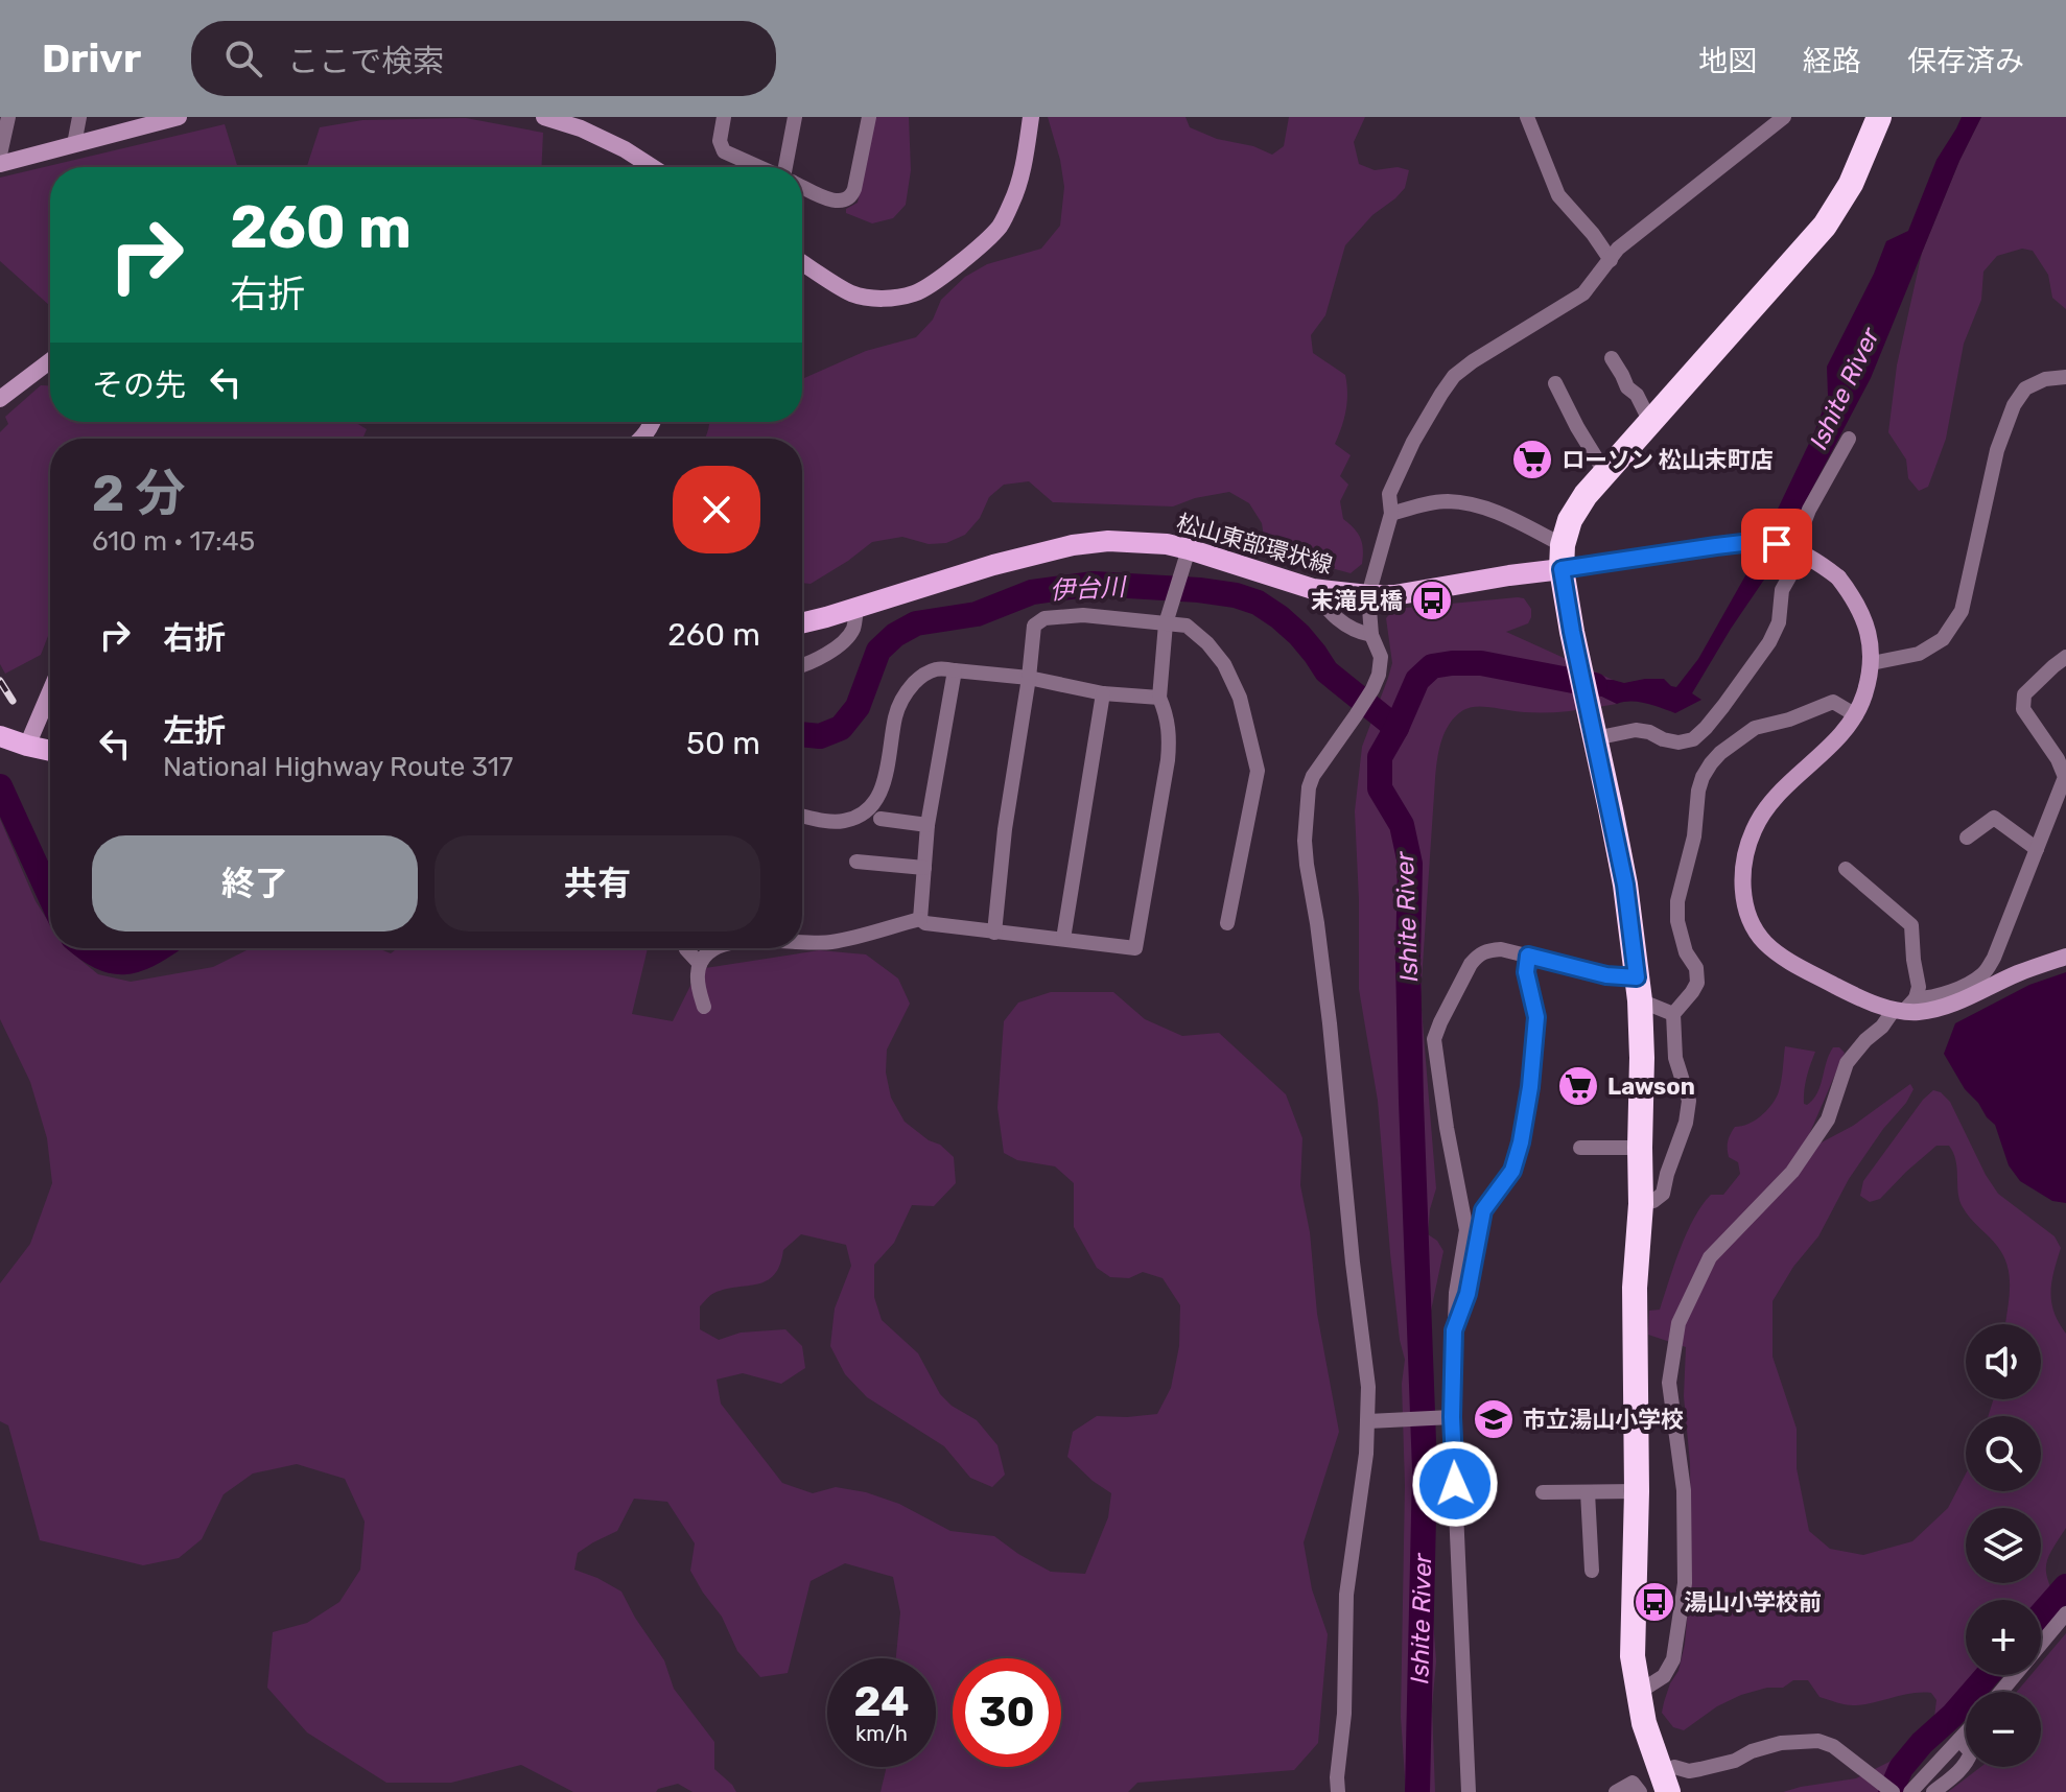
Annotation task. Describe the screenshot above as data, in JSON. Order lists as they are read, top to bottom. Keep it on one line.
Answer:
{"streets":{"main road":["松山東部環状線"]},"water":["Ishite River","伊台川"],"places":{"supermarket":["ローソン 松山末町店","Lawson"],"bus stop":["末滝見橋","湯山小学校前"],"school or university":["市立湯山小学校"]},"page":{"header":"Drivr","search":"ここで検索","nav":["地図","経路","保存済み"],"turn":["260 m","右折"],"then":"その先","heading":["2 分","610 m · 17:45"],"list":[{"name":"右折","value":"260 m"},{"name":"左折","note":"National Highway Route 317","value":"50 m"}],"buttons":["終了","共有"],"map_buttons":["+","−"],"speed":"24 km/h","limit":"30"}}
